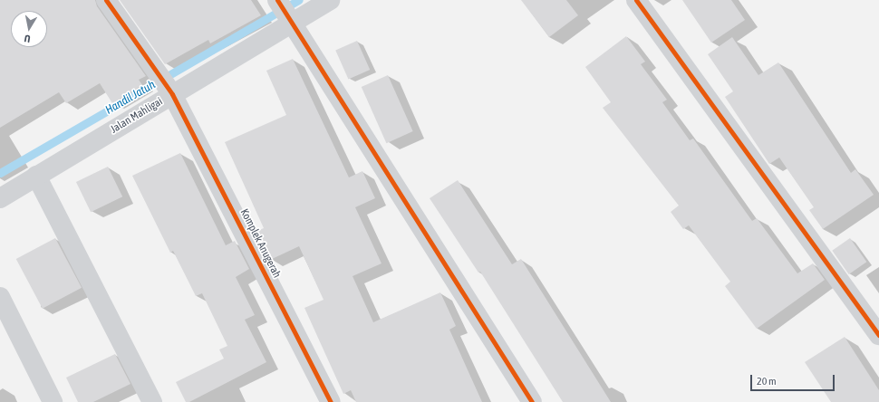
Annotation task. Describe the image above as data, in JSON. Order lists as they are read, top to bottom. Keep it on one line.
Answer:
{"streets":{"street":["Jalan Mahligai","Komplek Anugerah"]},"crossings":[["Jalan Mahligai","Komplek Anugerah"]],"water":["Handil Jatuh"],"scale_bar":"20 m","north":"bottom"}
